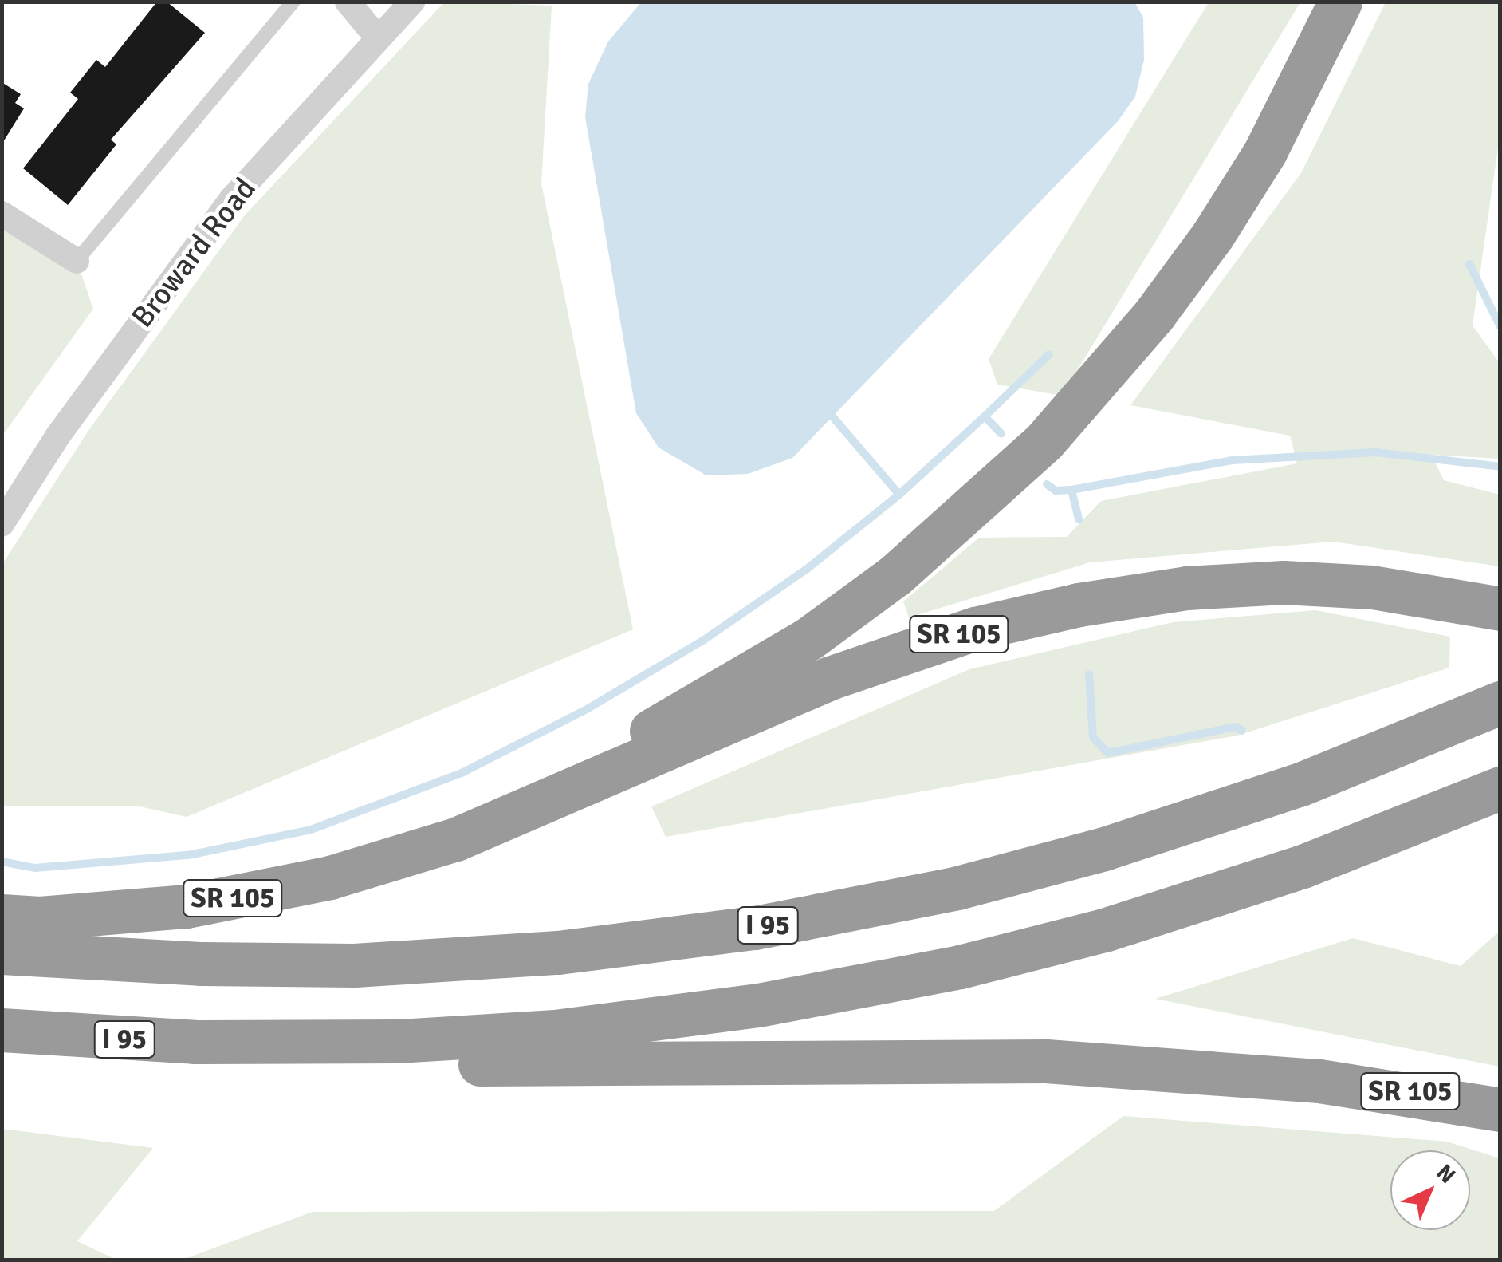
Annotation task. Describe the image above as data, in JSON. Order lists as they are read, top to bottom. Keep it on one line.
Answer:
{"streets":{"highway":["SR 105","I 95"],"street":["Broward Road"]},"crossings":[["SR 105","I 95"]],"north":"top right"}
